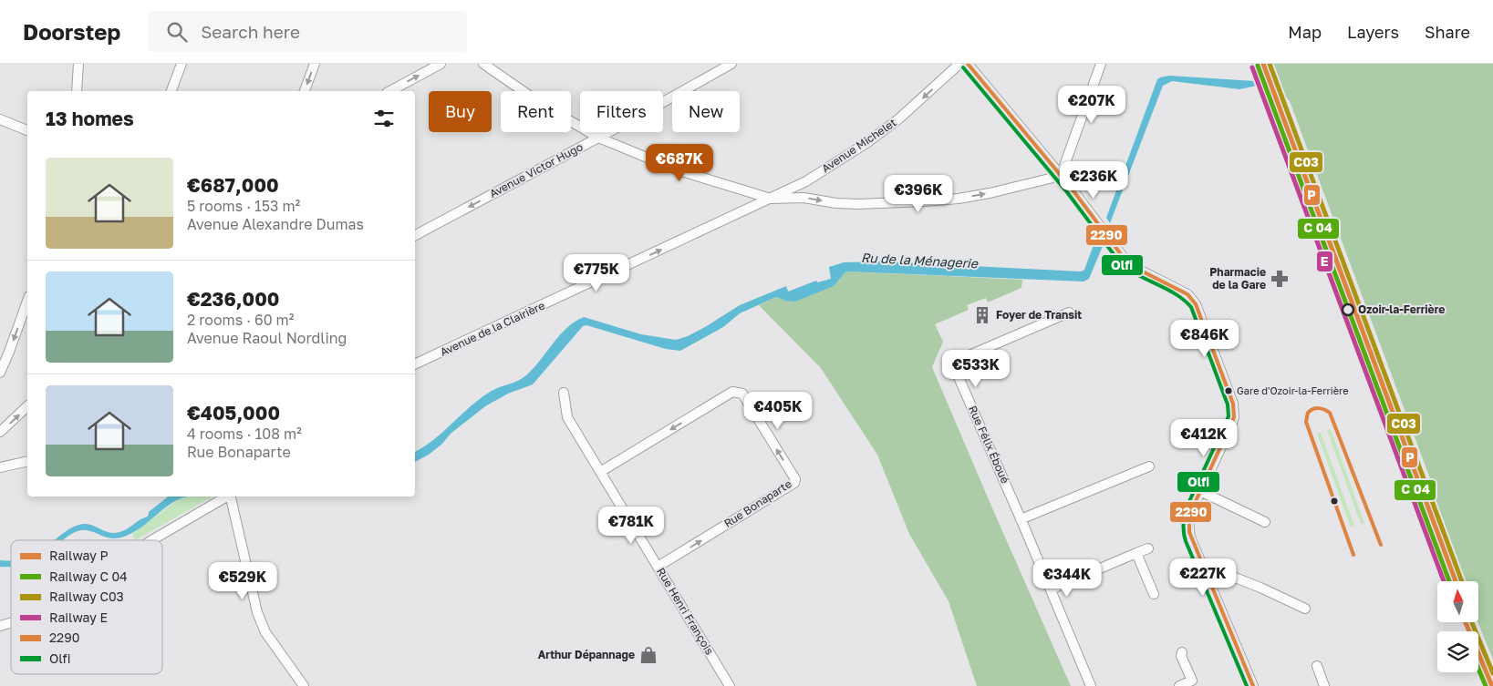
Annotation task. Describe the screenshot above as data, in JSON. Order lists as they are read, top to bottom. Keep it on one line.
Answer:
{"streets":{"street":["Avenue Michelet","Avenue Victor Hugo","Avenue de la Clairière","Rue Félix Éboué","Rue Bonaparte","Rue Henri François"]},"crossings":[["Avenue Michelet","Avenue de la Clairière"],["Rue Bonaparte","Rue Henri François"]],"one_way":["Avenue Michelet","Avenue Victor Hugo","Avenue de la Clairière"],"water":["Ru de la Ménagerie"],"places":{"pharmacy":["Pharmacie de la Gare"],"other":["Ozoir-la-Ferrière","Gare d'Ozoir-la-Ferrière"],"building":["Foyer de Transit"],"shop":["Arthur Dépannage"]},"lines":["rail line P","rail line C03","transit line 2290","rail line E","transit line Olfi"],"legend":["Railway P","Railway C 04","Railway C03","Railway E","2290","Olfi"],"north":"top","page":{"header":"Doorstep","search":"Search here","nav":["Map","Layers","Share"],"price":["€207K","€687K","€236K","€396K","€775K","€846K","€533K","€405K","€412K","€781K","€227K","€344K","€529K"],"chip":["Buy","Rent","Filters","New"],"heading":"13 homes","list":[{"name":"€687,000","note":"5 rooms · 153 m² · Avenue Alexandre Dumas"},{"name":"€236,000","note":"2 rooms · 60 m² · Avenue Raoul Nordling"},{"name":"€405,000","note":"4 rooms · 108 m² · Rue Bonaparte"}]}}
